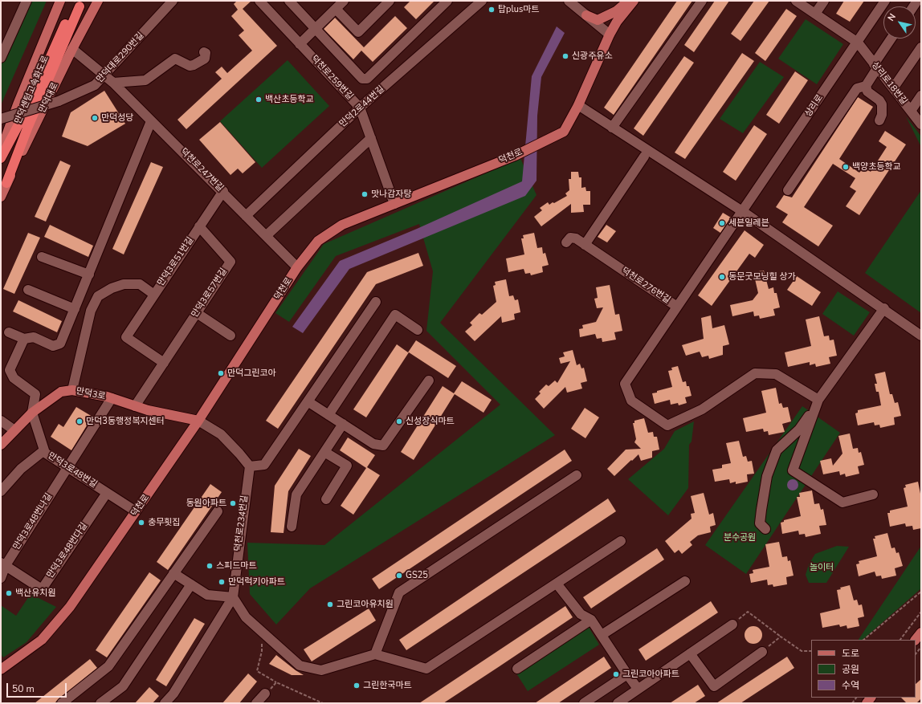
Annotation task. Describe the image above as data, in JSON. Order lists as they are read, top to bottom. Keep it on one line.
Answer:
{"streets":{"highway":["만덕센텀고속화도로"],"main road":["만덕대로","덕천로","만덕3로"],"street":["만덕대로290번길","덕천로259번길","상리로18번길","상리로","만덕2로44번길","덕천로247번길","만덕3로51번길","덕천로276번길","만덕3로57번길","만덕3로48번길","만덕3로48번나길","덕천로234번길","만덕3로48번다길"]},"crossings":[["만덕대로290번길","덕천로247번길"],["덕천로259번길","만덕2로44번길"],["덕천로259번길","덕천로"],["상리로18번길","상리로"],["만덕센텀고속화도로","만덕대로"],["만덕대로","덕천로247번길"],["상리로","덕천로276번길"],["만덕2로44번길","덕천로247번길"],["덕천로","덕천로247번길"],["덕천로","만덕3로"],["덕천로","만덕3로48번길"],["덕천로247번길","만덕3로51번길"],["만덕3로51번길","만덕3로57번길"],["만덕3로51번길","만덕3로"],["만덕3로57번길","만덕3로"],["만덕3로","만덕3로48번길"],["만덕3로","만덕3로48번나길"],["만덕3로48번길","만덕3로48번나길"],["만덕3로48번길","만덕3로48번다길"],["만덕3로48번나길","만덕3로48번다길"]],"parks":["분수공원","놀이터"],"places":["탑plus마트","신광주유소","백산초등학교","만덕성당","백양초등학교","맛나감자탕","세븐일레븐","동문굿모닝힐 상가","만덕그린코아","만덕3동행정복지센터","신성장식마트","동원아파트","충무횟집","스피드마트","GS25","만덕럭키아파트","백산유치원","그린코아유치원","그린코아아파트","그린한국마트"],"legend":["도로","공원","수역"],"scale_bar":"50 m","north":"top left"}
